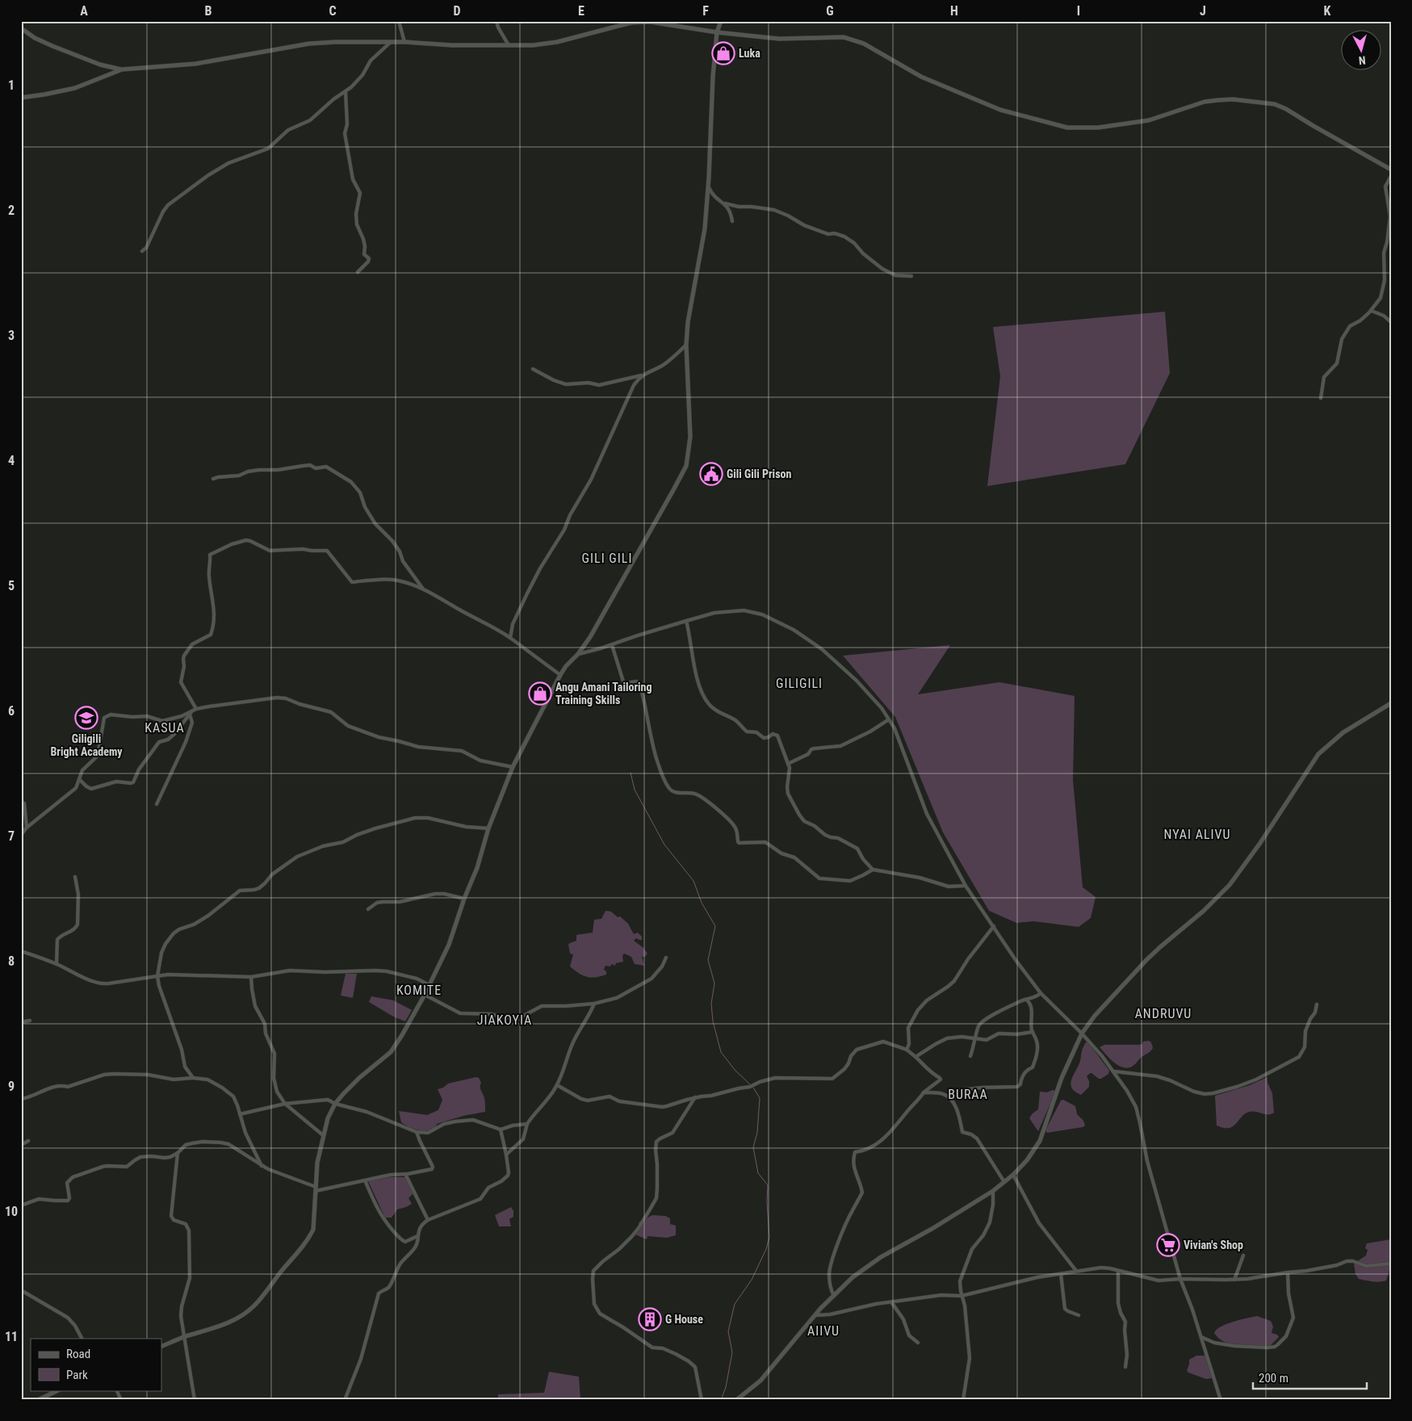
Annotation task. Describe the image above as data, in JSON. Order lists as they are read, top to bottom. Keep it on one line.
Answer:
{"districts":["GILI GILI","GILIGILI","KASUA","NYAI ALIVU","KOMITE","ANDRUVU","JIAKOYIA","BURAA","AIIVU"],"places":{"shop":["Luka","Angu Amani Tailoring Training Skills"],"public building":["Gili Gili Prison"],"school or university":["Giligili Bright Academy"],"supermarket":["Vivian's Shop"],"building":["G House"]},"legend":["Road","Park"],"scale_bar":"200 m","north":"bottom","grid":{"columns":["A","B","C","D","E","F","G","H","I","J","K"],"rows":["1","2","3","4","5","6","7","8","9","10","11"]}}
